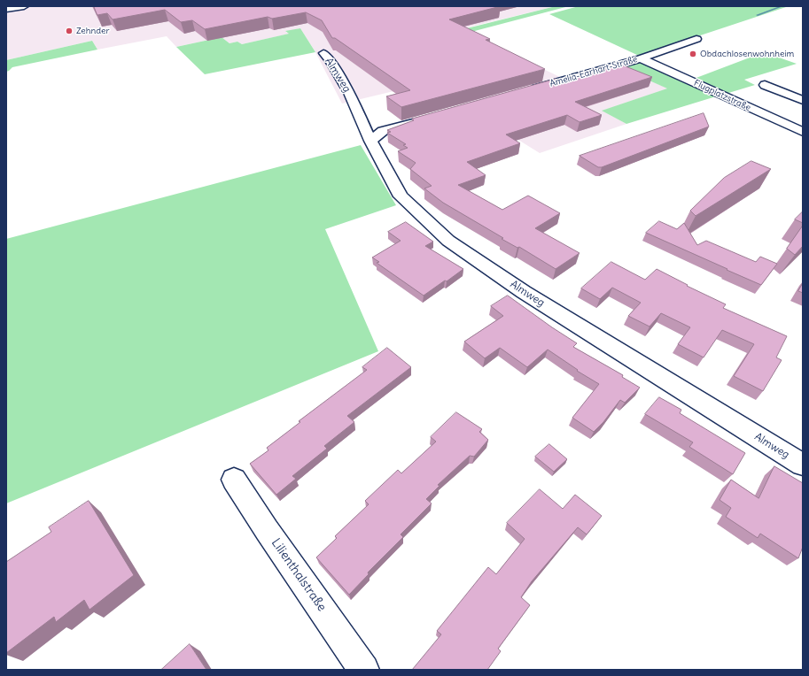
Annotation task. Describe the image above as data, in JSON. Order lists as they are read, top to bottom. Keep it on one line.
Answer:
{"streets":{"street":["Amelia-Earhart-Straße","Almweg","Flugplatzstraße","Lilienthalstraße"]},"crossings":[["Amelia-Earhart-Straße","Flugplatzstraße"]],"places":["Zehnder","Obdachlosenwohnheim"]}
